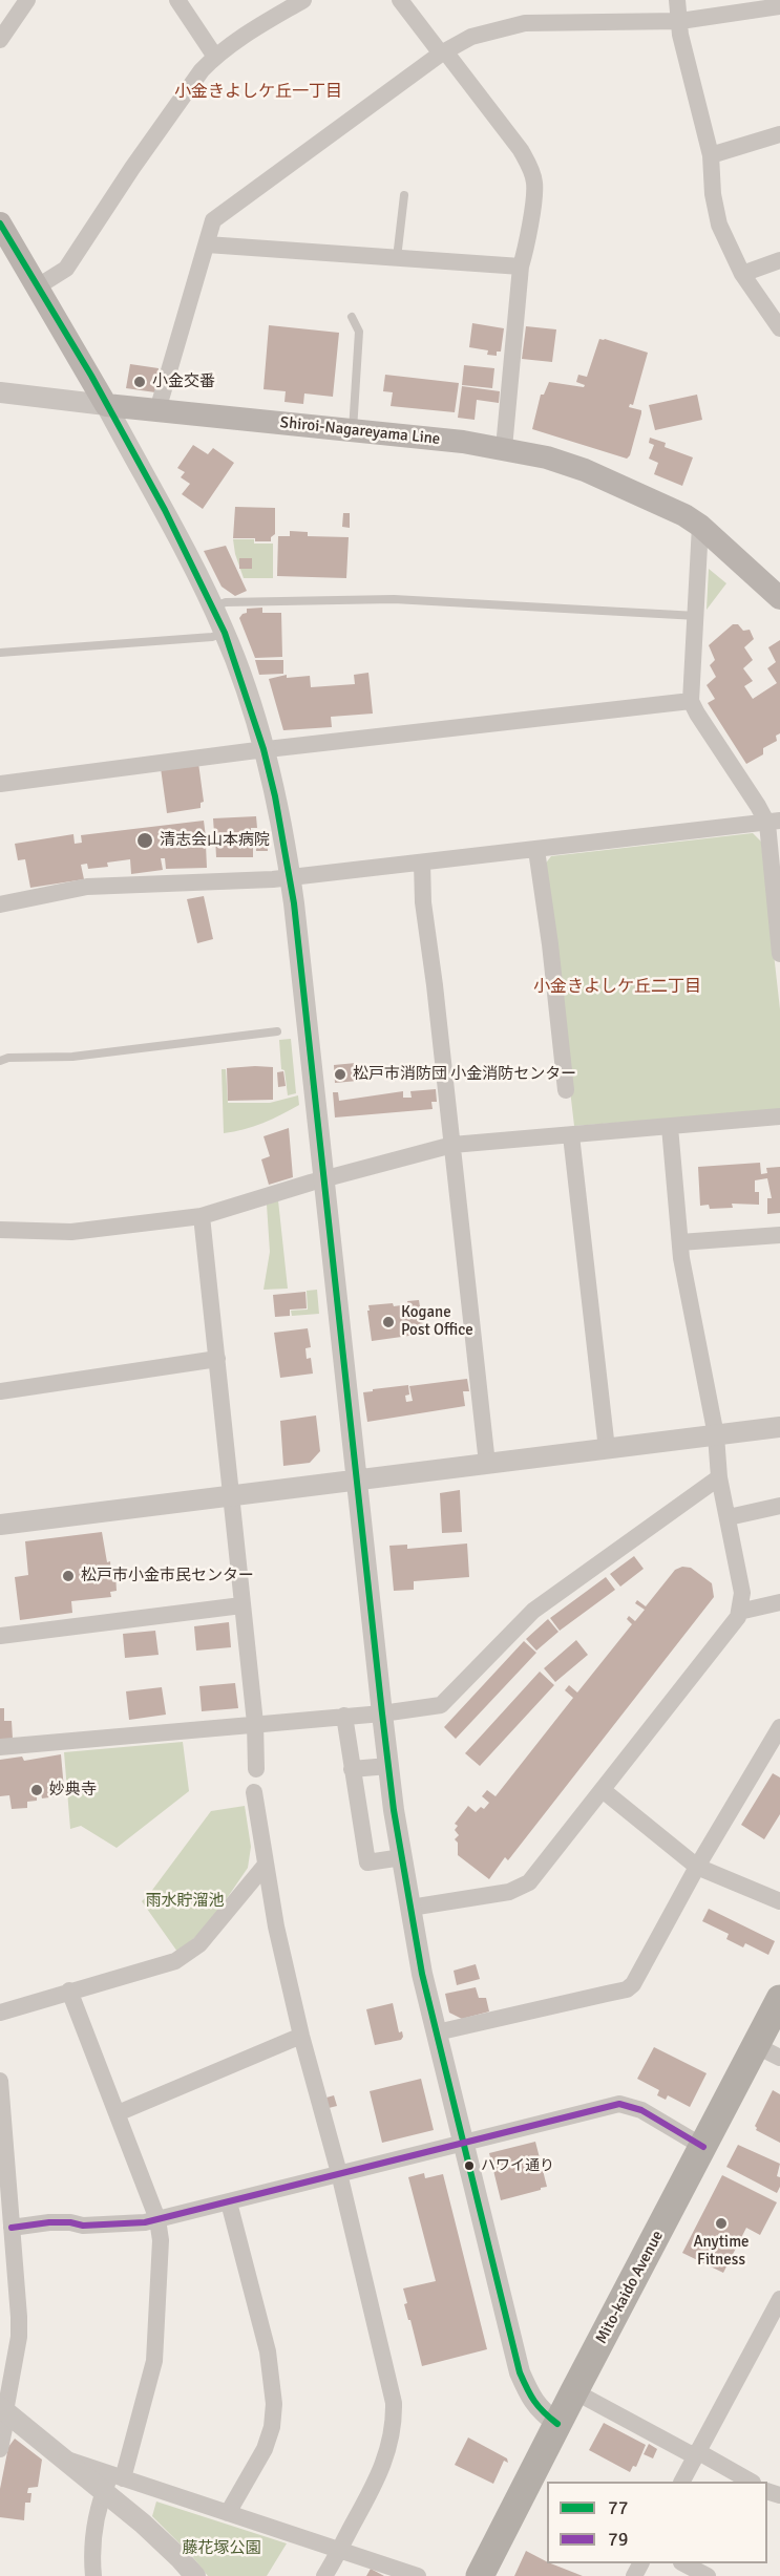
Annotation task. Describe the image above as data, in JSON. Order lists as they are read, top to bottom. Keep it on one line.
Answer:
{"streets":{"highway":["Mito-kaido Avenue"],"main road":["Shiroi-Nagareyama Line"]},"districts":["小金きよしケ丘一丁目","小金きよしケ丘二丁目"],"parks":["雨水貯溜池","藤花塚公園"],"places":["小金交番","清志会山本病院","松戸市消防団 小金消防センター","Kogane Post Office","松戸市小金市民センター","妙典寺","ハワイ通り","Anytime Fitness"],"lines":["transit line 77","transit line 79"],"legend":["77","79"]}
